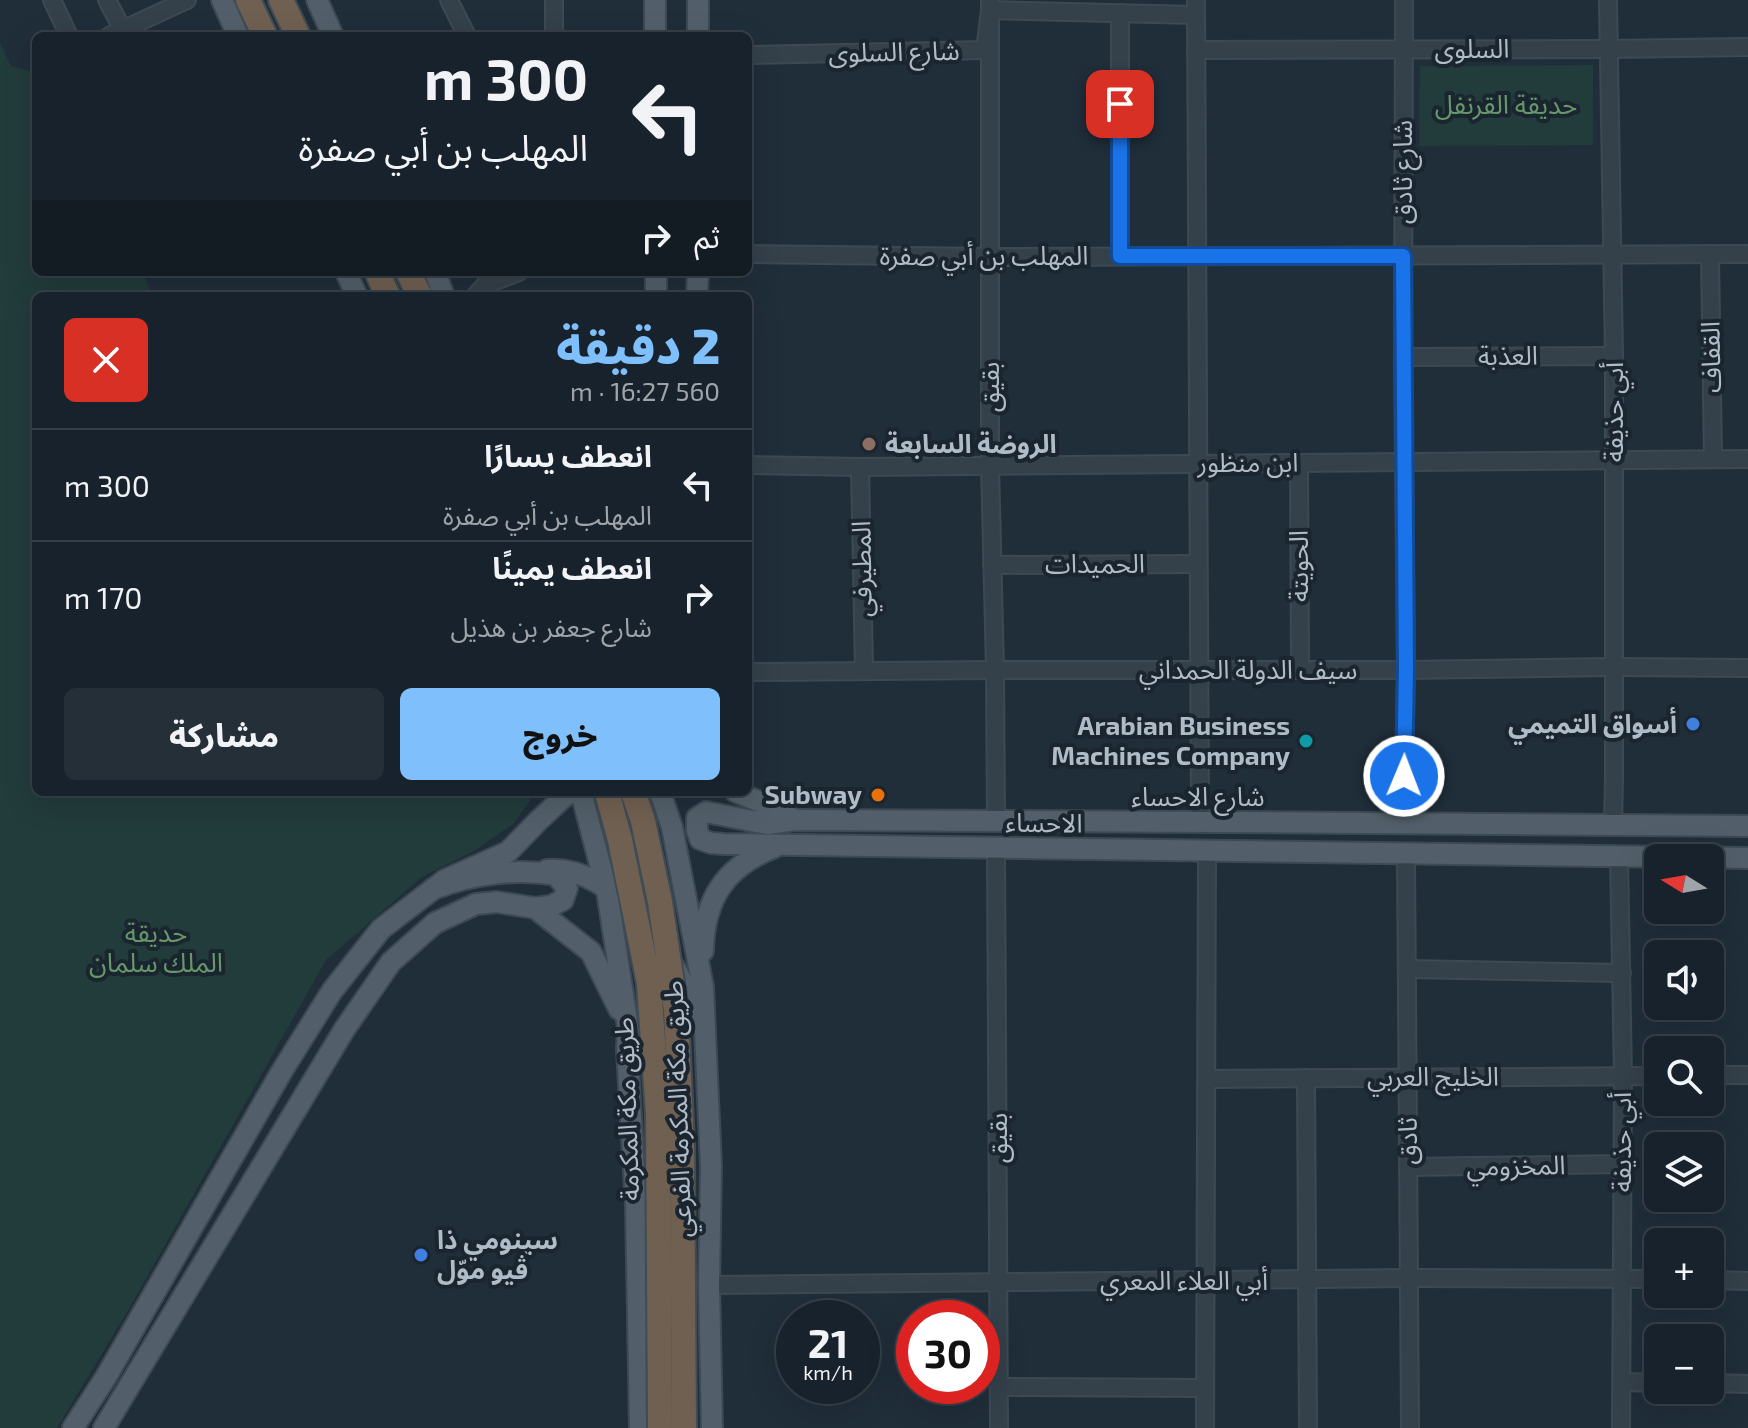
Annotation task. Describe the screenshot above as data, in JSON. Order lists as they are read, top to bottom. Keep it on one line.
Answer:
{"streets":{"highway":["طريق مكة المكرمة"],"main road":["شارع الاحساء","الاحساء","طريق مكة المكرمة الفرعي"],"street":["السلوى","شارع السلوى","شارع ثادق","المهلب بن أبي صفرة","العذبة","القفاف","بقيق","أبي حذيفة","ابن منظور","الحميدات","الحويتة","المطيرفي","سيف الدولة الحمداني","الخليج العربي","ثادق","المخزومي","أبي العلاء المعري"]},"crossings":[["السلوى","شارع ثادق"],["السلوى","أبي حذيفة"],["شارع السلوى","بقيق"],["شارع ثادق","المهلب بن أبي صفرة"],["شارع ثادق","العذبة"],["شارع ثادق","ابن منظور"],["شارع ثادق","سيف الدولة الحمداني"],["شارع ثادق","شارع الاحساء"],["المهلب بن أبي صفرة","القفاف"],["المهلب بن أبي صفرة","بقيق"],["المهلب بن أبي صفرة","أبي حذيفة"],["العذبة","أبي حذيفة"],["القفاف","ابن منظور"],["بقيق","ابن منظور"],["بقيق","الحميدات"],["بقيق","سيف الدولة الحمداني"],["بقيق","شارع الاحساء"],["بقيق","الاحساء"],["بقيق","أبي العلاء المعري"],["أبي حذيفة","ابن منظور"],["أبي حذيفة","سيف الدولة الحمداني"],["أبي حذيفة","شارع الاحساء"],["أبي حذيفة","الاحساء"],["أبي حذيفة","الخليج العربي"],["أبي حذيفة","المخزومي"],["أبي حذيفة","أبي العلاء المعري"],["ابن منظور","الحويتة"],["ابن منظور","المطيرفي"],["الحويتة","سيف الدولة الحمداني"],["المطيرفي","سيف الدولة الحمداني"],["شارع الاحساء","الاحساء"],["الاحساء","ثادق"],["الخليج العربي","ثادق"],["طريق مكة المكرمة الفرعي","أبي العلاء المعري"],["ثادق","المخزومي"],["ثادق","أبي العلاء المعري"]],"parks":["حديقة القرنفل","حديقة الملك سلمان"],"places":["الروضة السابعة","أسواق التميمي","Arabian Business Machines Company","Subway","سينومي ذا ڤيو موّل"],"north":"left","page":{"turn":["300 m","المهلب بن أبي صفرة"],"then":"ثم","heading":["2 دقيقة","560 m · 16:27"],"list":[{"name":"انعطف يسارًا","note":"المهلب بن أبي صفرة","value":"300 m"},{"name":"انعطف يمينًا","note":"شارع جعفر بن هذيل","value":"170 m"}],"buttons":["خروج","مشاركة"],"map_buttons":["+","−"],"speed":"21 km/h","limit":"30"}}
